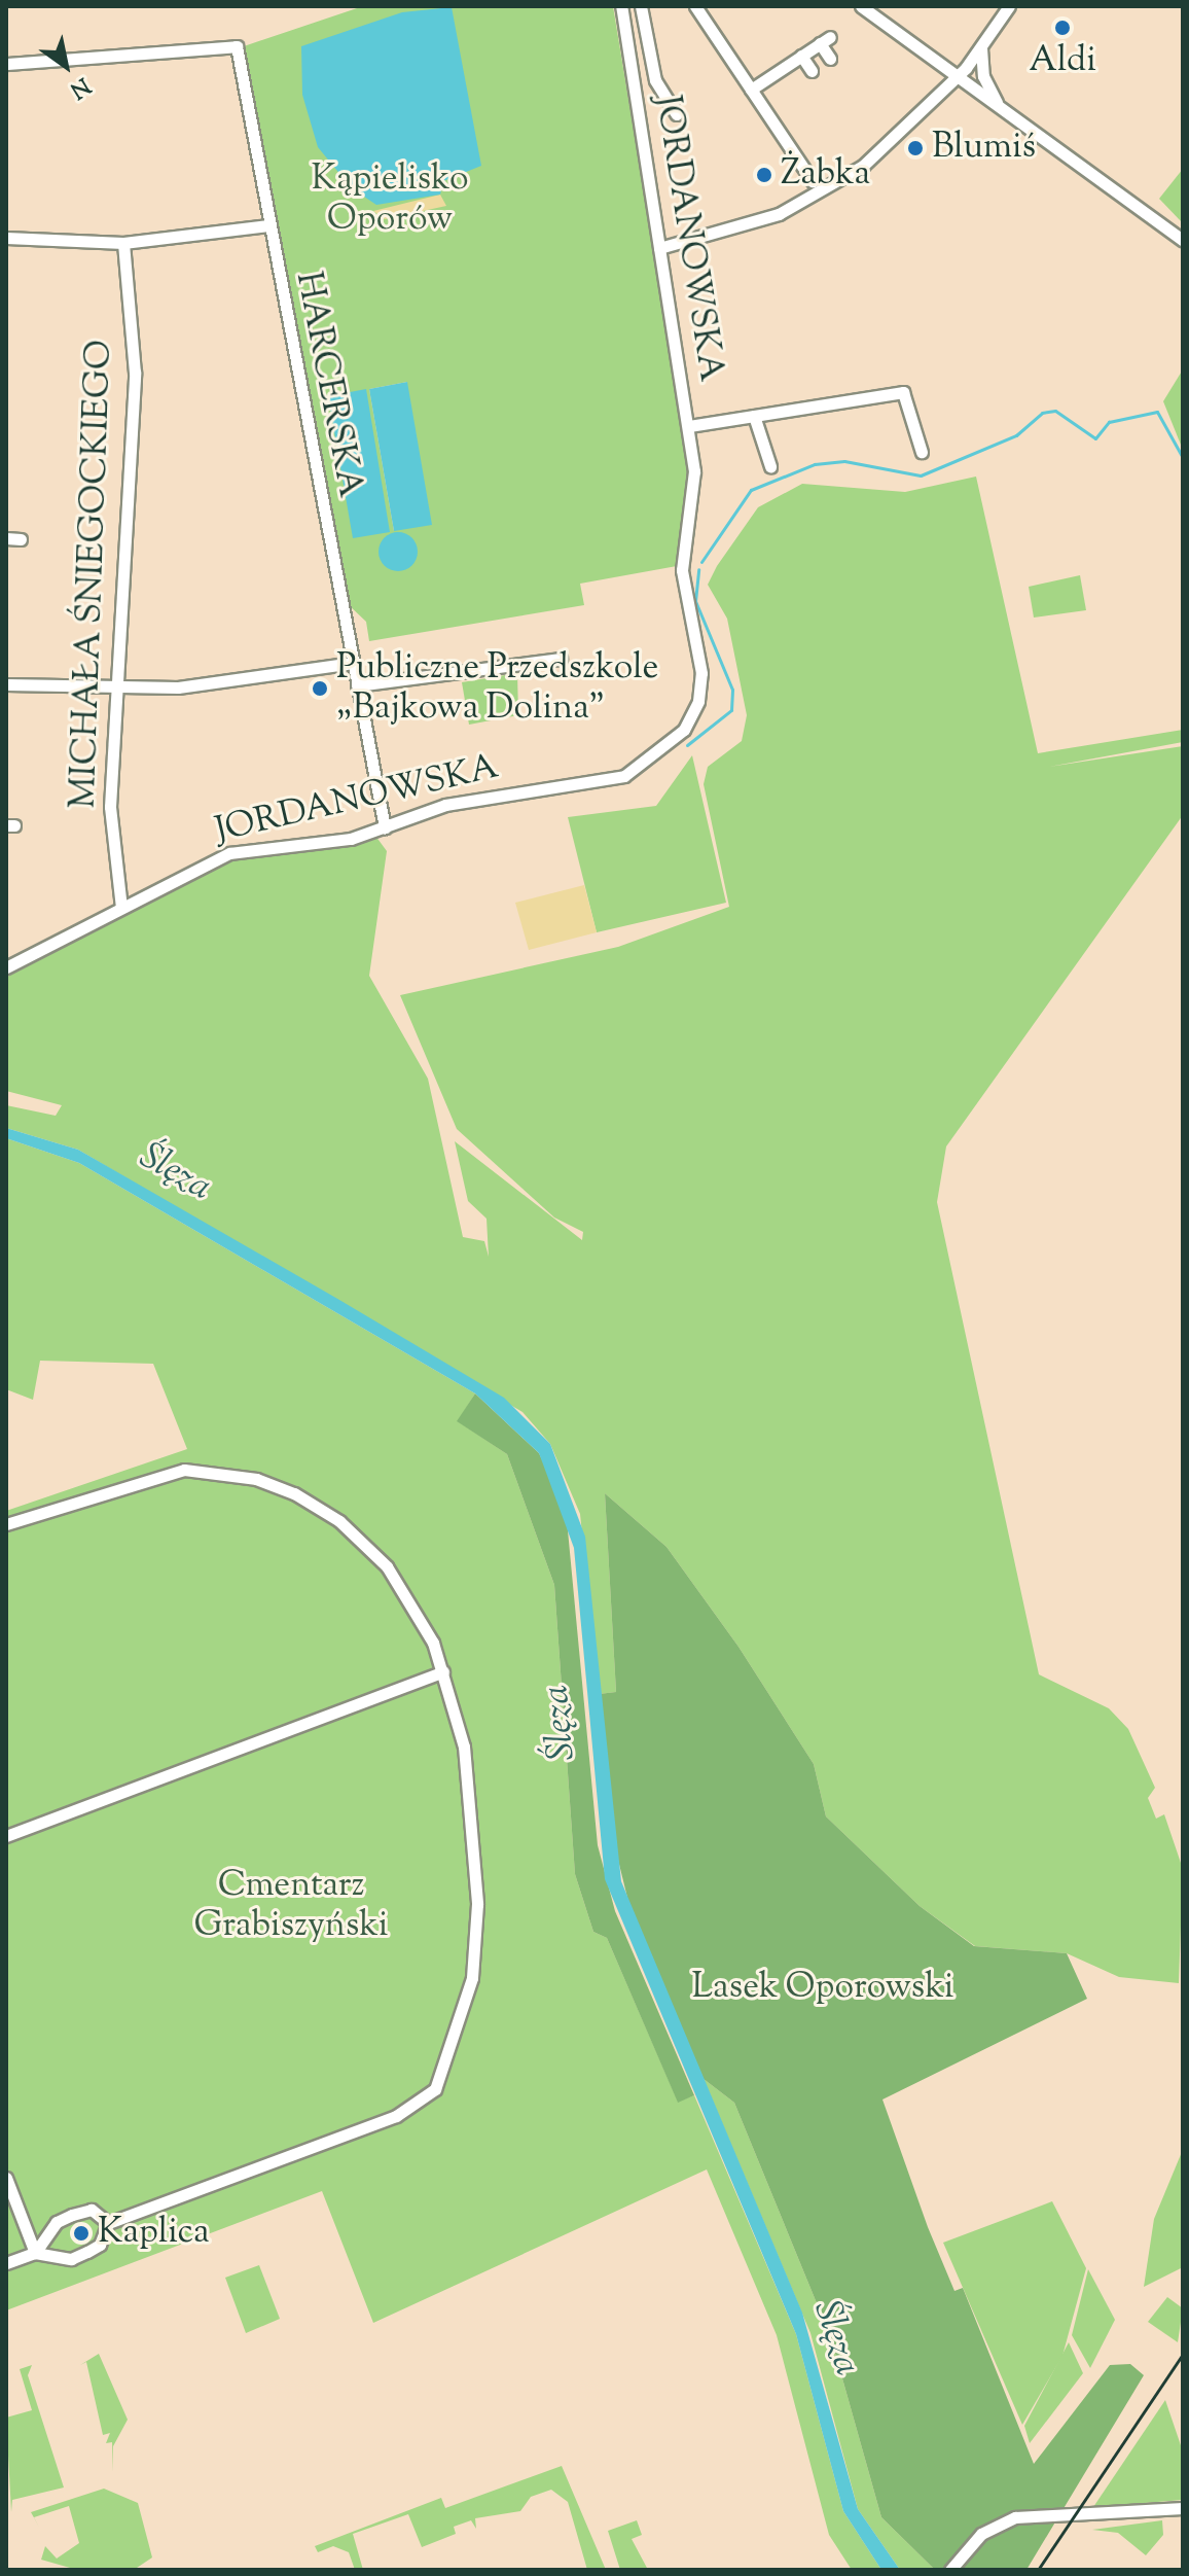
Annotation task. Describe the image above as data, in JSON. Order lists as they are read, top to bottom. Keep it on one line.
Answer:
{"streets":{"street":["JORDANOWSKA","HARCERSKA","MICHAŁA ŚNIEGOCKIEGO"]},"crossings":[["JORDANOWSKA","HARCERSKA"],["JORDANOWSKA","MICHAŁA ŚNIEGOCKIEGO"]],"water":["Ślęza"],"parks":["Kąpielisko Oporów","Cmentarz Grabiszyński","Lasek Oporowski"],"places":["Aldi","Blumiś","Żabka","Publiczne Przedszkole „Bajkowa Dolina”","Kaplica"],"north":"bottom right"}
